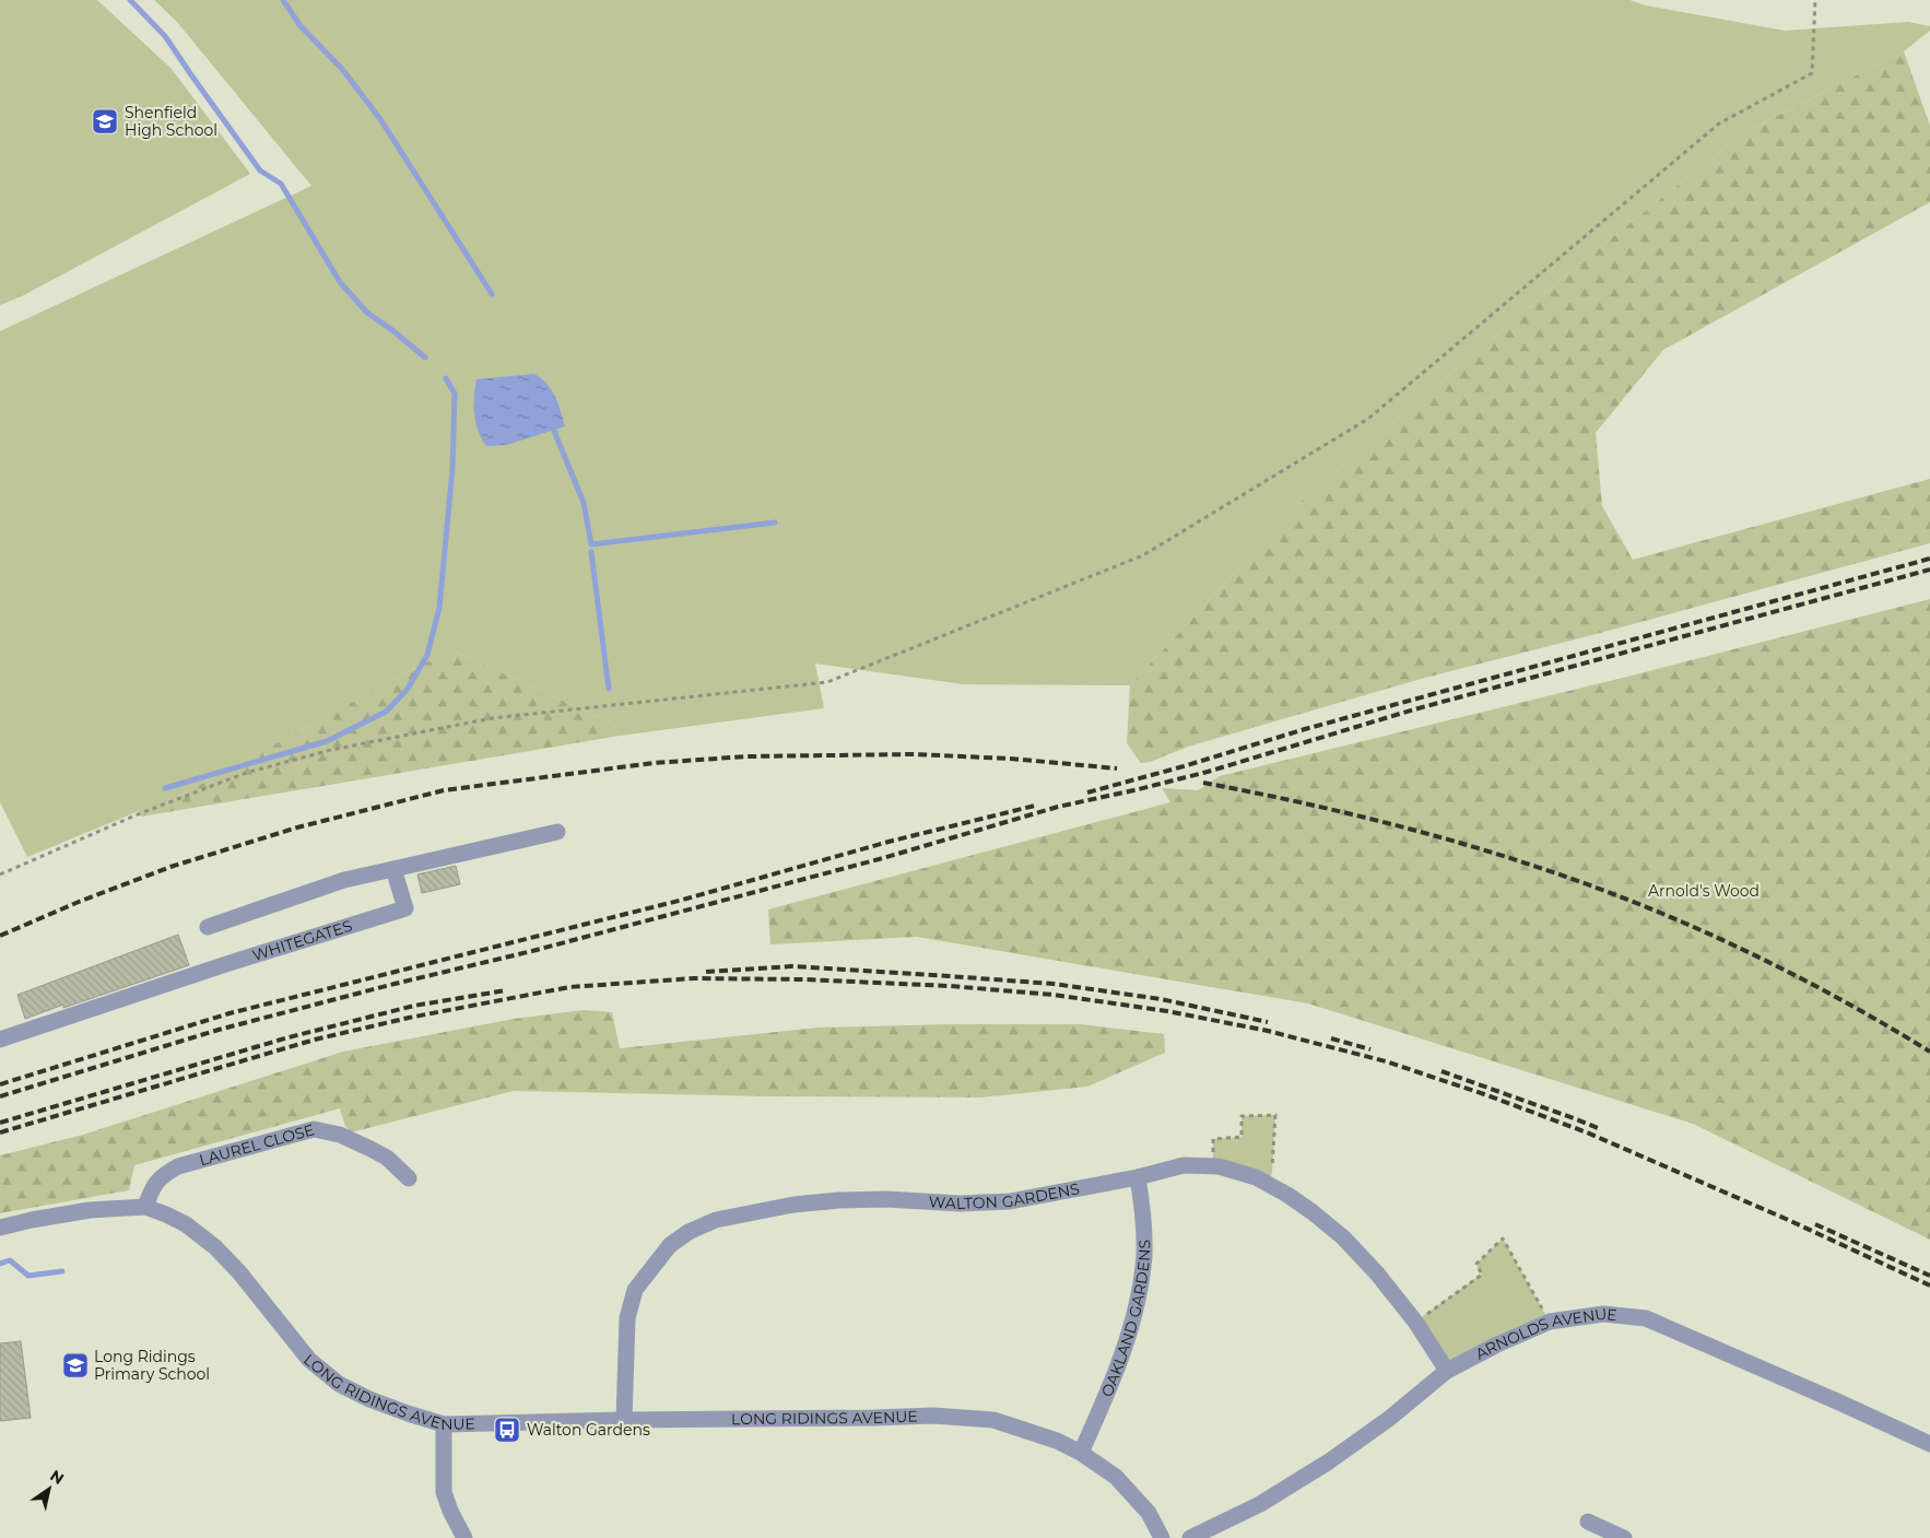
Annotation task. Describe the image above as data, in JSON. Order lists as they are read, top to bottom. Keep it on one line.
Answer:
{"streets":{"street":["WHITEGATES","LAUREL CLOSE","WALTON GARDENS","OAKLAND GARDENS","ARNOLDS AVENUE","LONG RIDINGS AVENUE"]},"crossings":[["LAUREL CLOSE","LONG RIDINGS AVENUE"],["WALTON GARDENS","OAKLAND GARDENS"],["WALTON GARDENS","ARNOLDS AVENUE"],["WALTON GARDENS","LONG RIDINGS AVENUE"],["OAKLAND GARDENS","LONG RIDINGS AVENUE"]],"parks":["Arnold's Wood"],"places":{"school or university":["Shenfield High School","Long Ridings Primary School"],"bus stop":["Walton Gardens"]},"north":"top right"}
